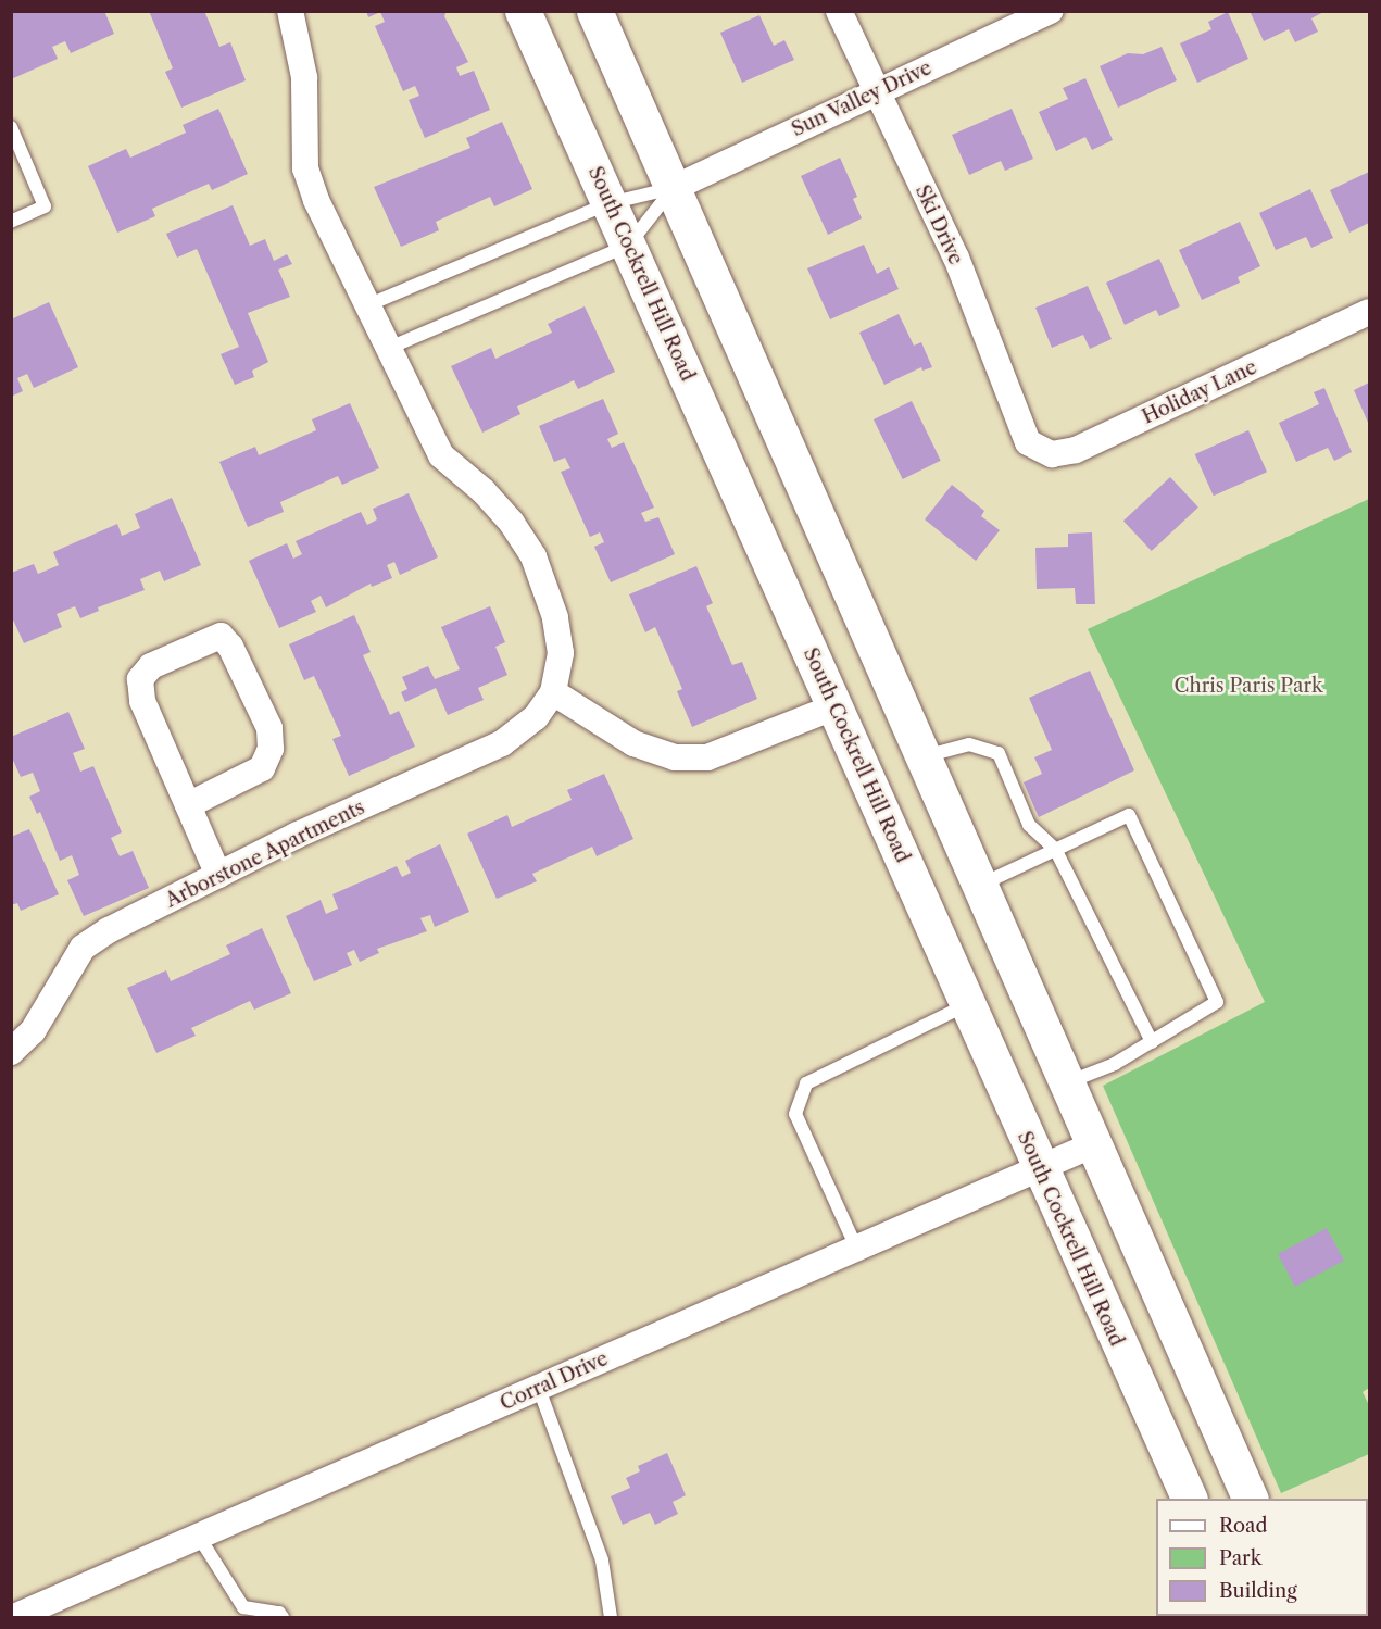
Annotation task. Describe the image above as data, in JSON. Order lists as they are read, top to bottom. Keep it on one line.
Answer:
{"streets":{"main road":["South Cockrell Hill Road"],"street":["Sun Valley Drive","Ski Drive","Holiday Lane","Arborstone Apartments","Corral Drive"]},"crossings":[["Sun Valley Drive","Ski Drive"],["Ski Drive","Holiday Lane"],["South Cockrell Hill Road","Corral Drive"]],"parks":["Chris Paris Park"],"legend":["Road","Park","Building"]}
